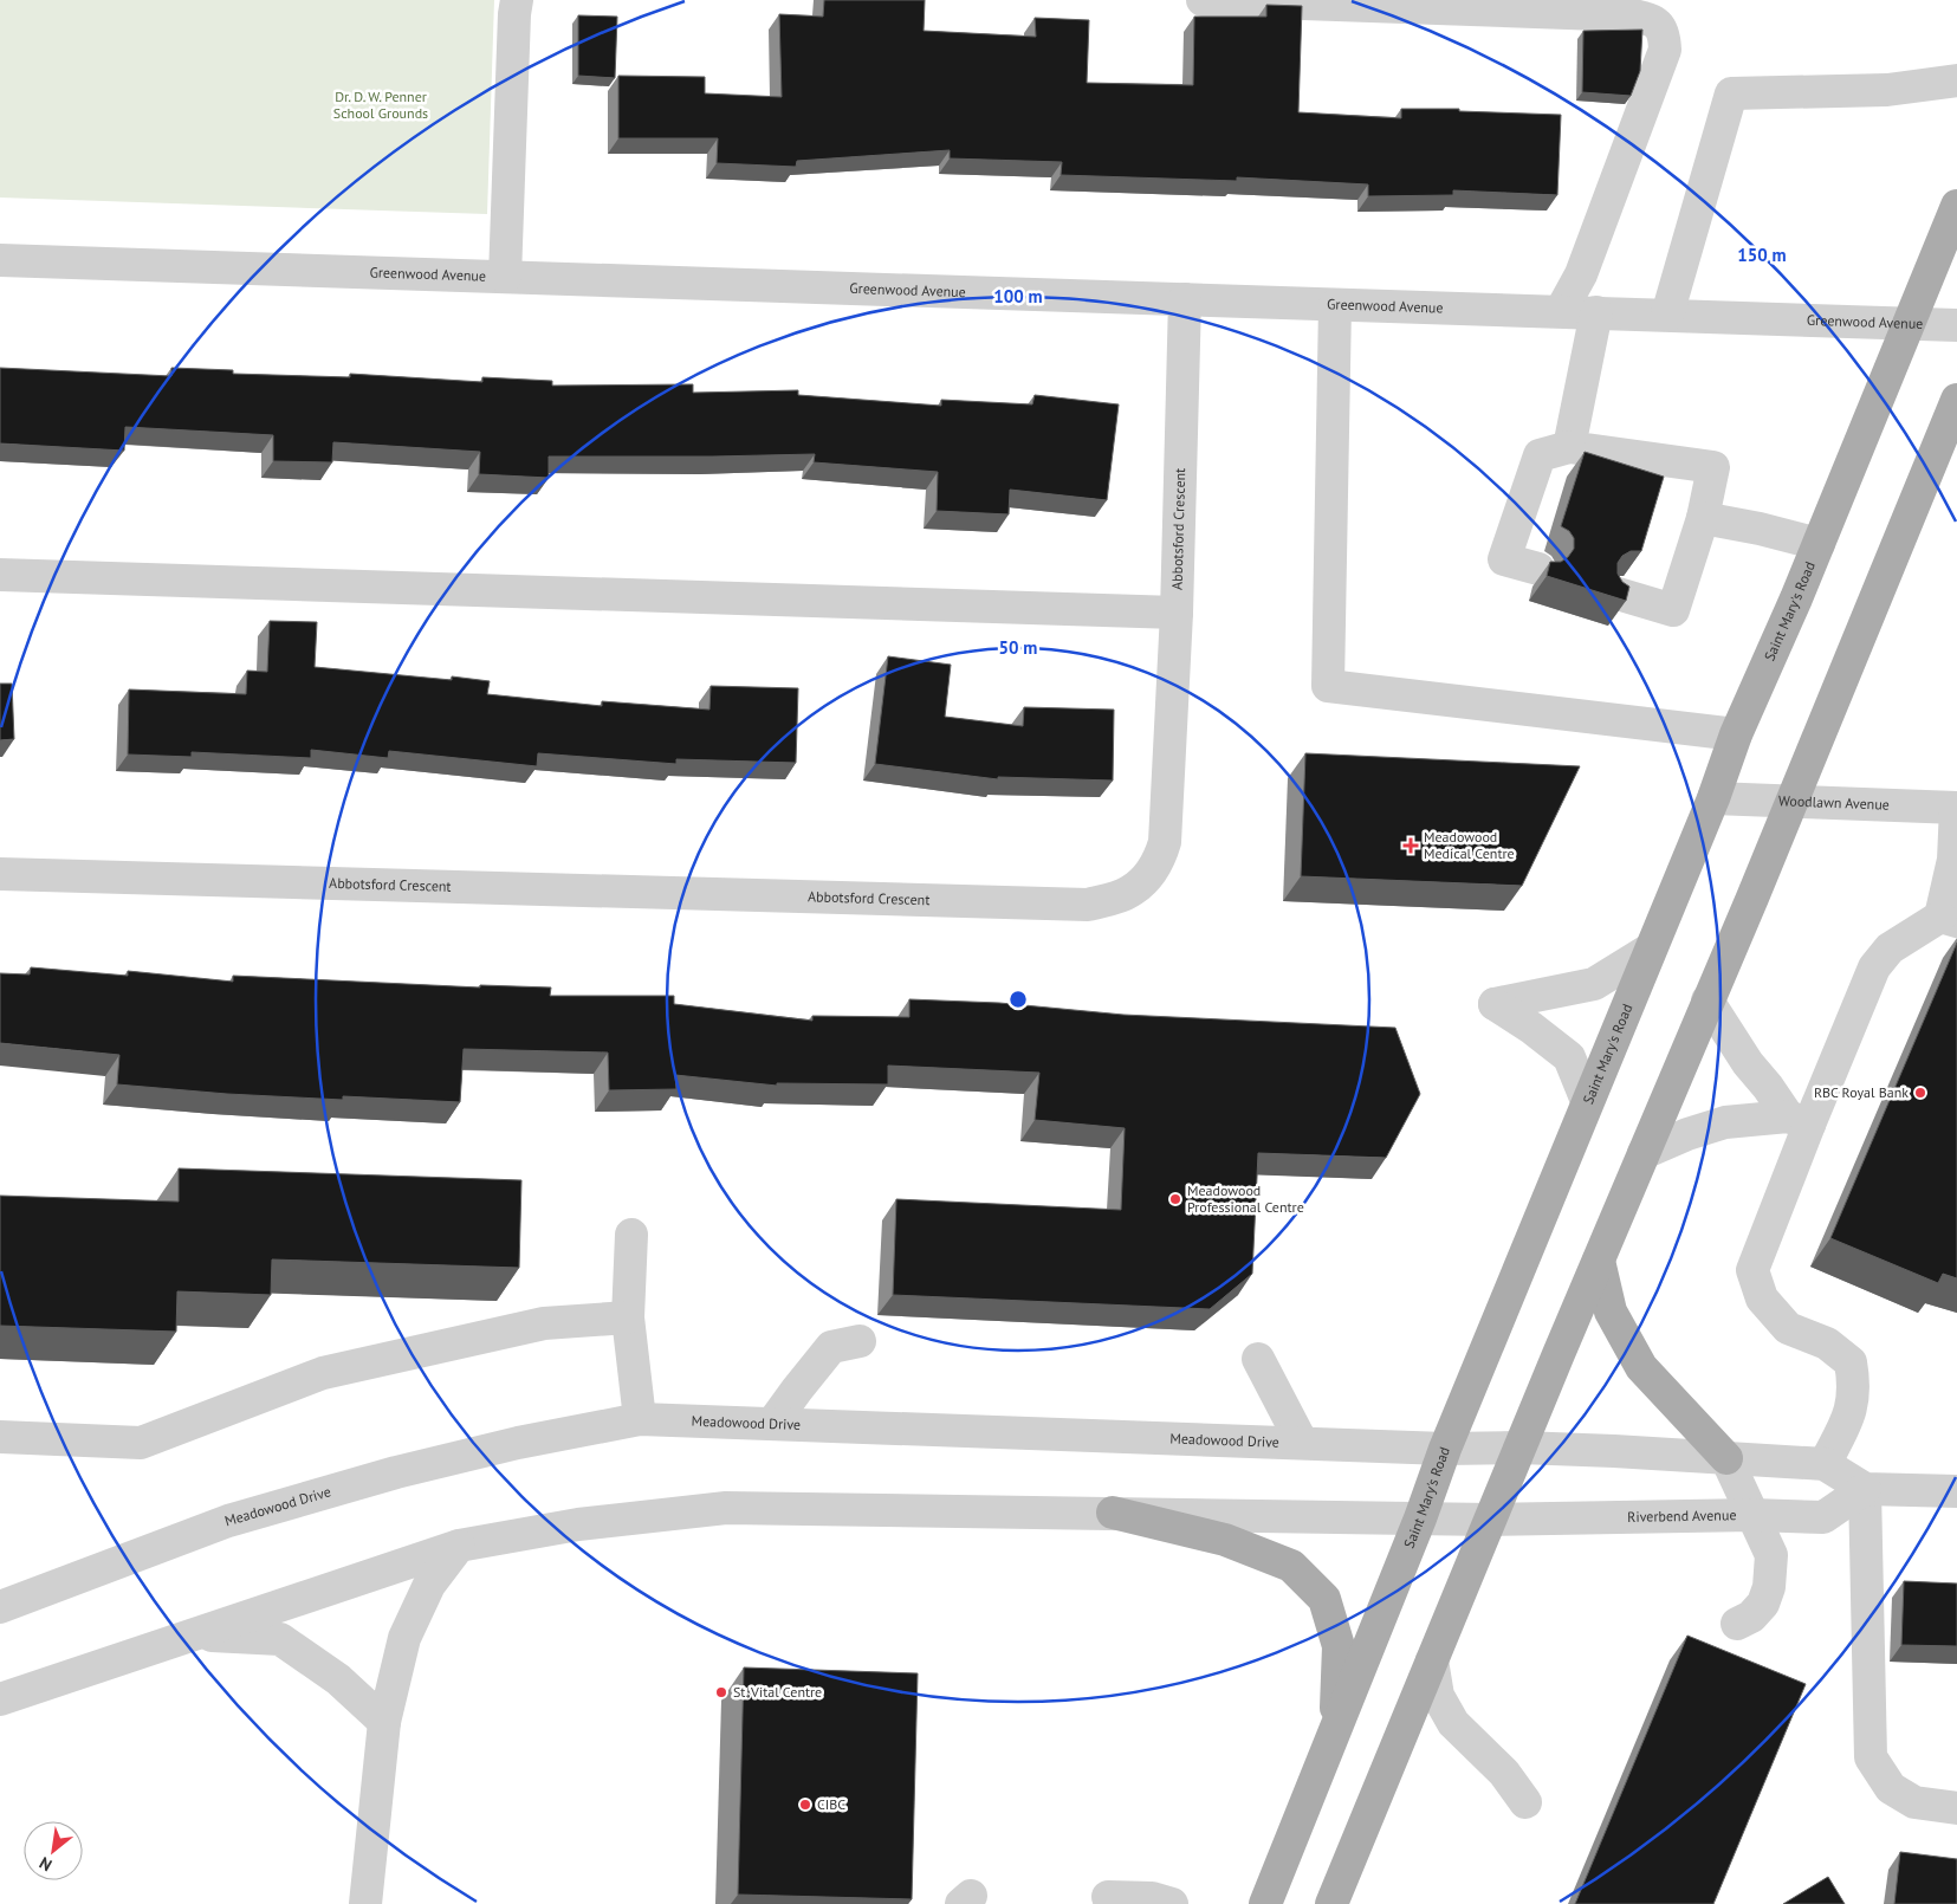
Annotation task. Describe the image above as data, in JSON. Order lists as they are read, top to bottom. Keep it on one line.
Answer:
{"streets":{"main road":["Saint Mary's Road"],"street":["Greenwood Avenue","Abbotsford Crescent","Woodlawn Avenue","Meadowood Drive","Riverbend Avenue"]},"crossings":[["Greenwood Avenue","Abbotsford Crescent"],["Greenwood Avenue","Saint Mary's Road"],["Saint Mary's Road","Woodlawn Avenue"],["Saint Mary's Road","Meadowood Drive"]],"parks":["Dr. D. W. Penner School Grounds"],"places":{"health":["Meadowood Medical Centre"],"other":["RBC Royal Bank","Meadowood Professional Centre","St. Vital Centre","CIBC"]},"north":"bottom left","rings":["150 m","100 m","50 m"]}
